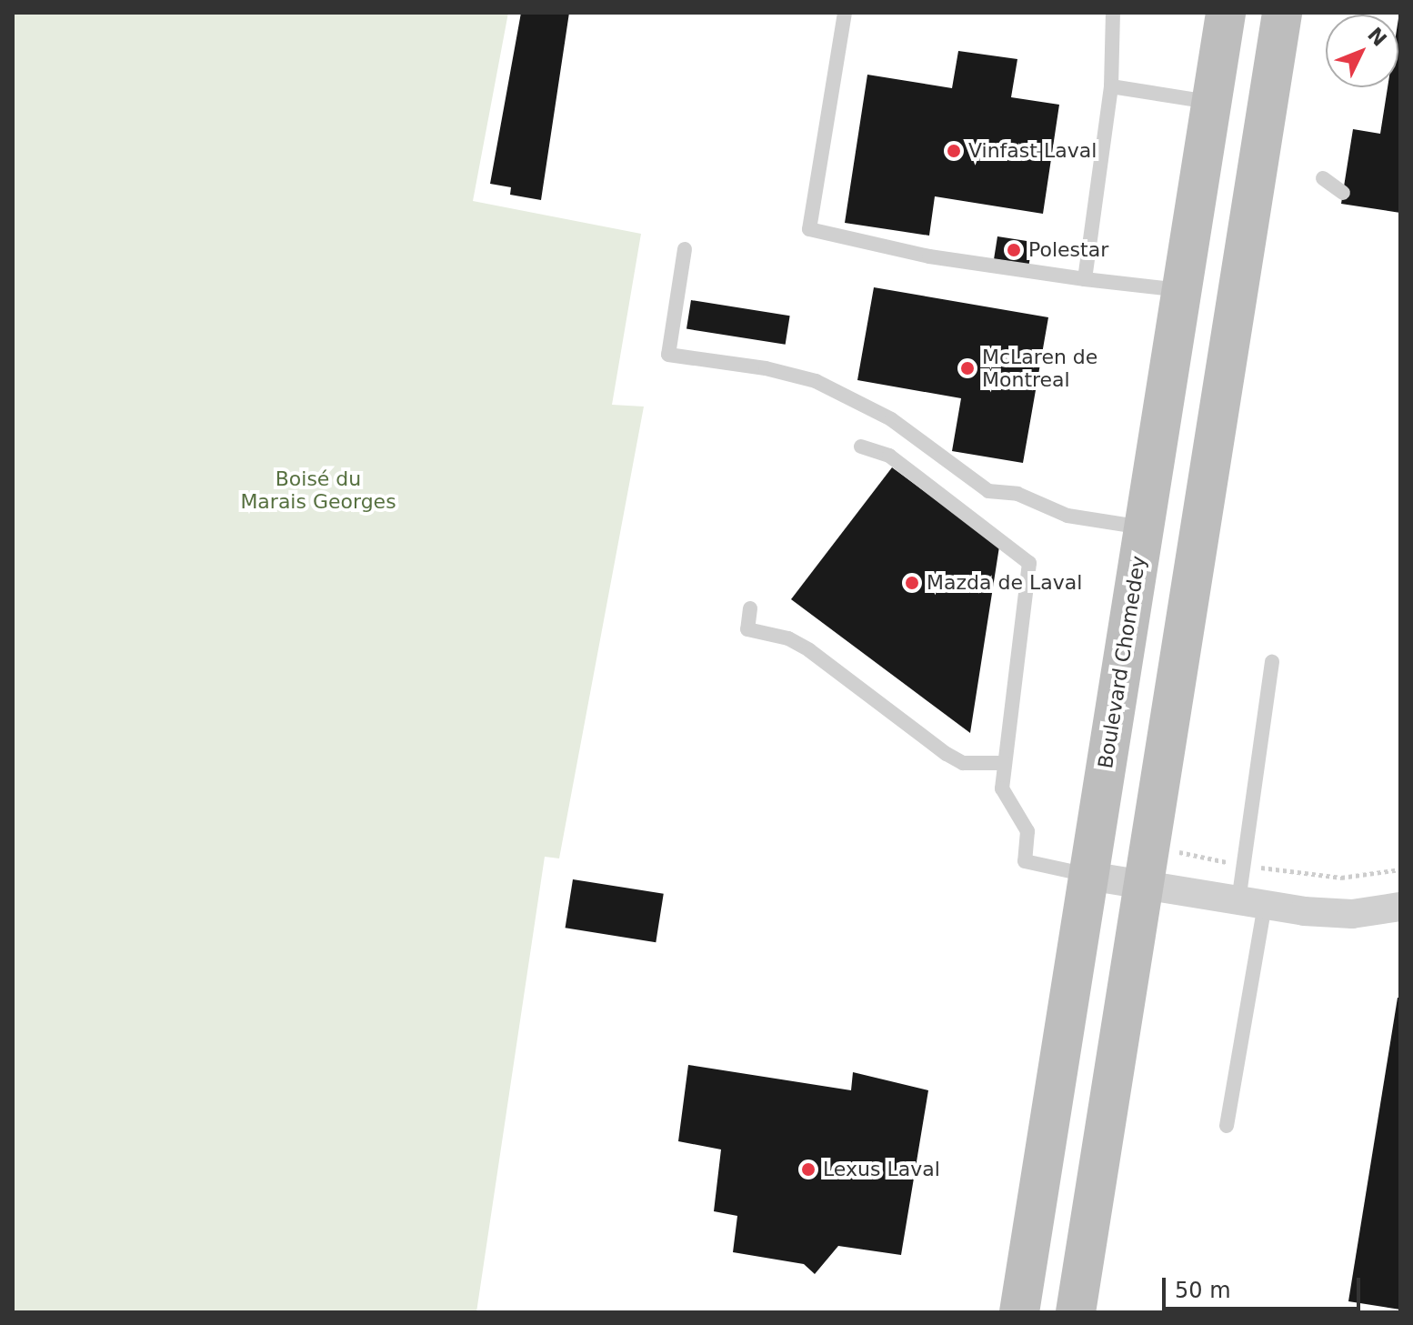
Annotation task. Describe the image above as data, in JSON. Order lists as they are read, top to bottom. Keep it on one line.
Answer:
{"streets":{"street":["Boulevard Chomedey"]},"parks":["Boisé du Marais Georges"],"places":["Vinfast Laval","Polestar","McLaren de Montreal","Mazda de Laval","Lexus Laval"],"scale_bar":"50 m","north":"top right"}
